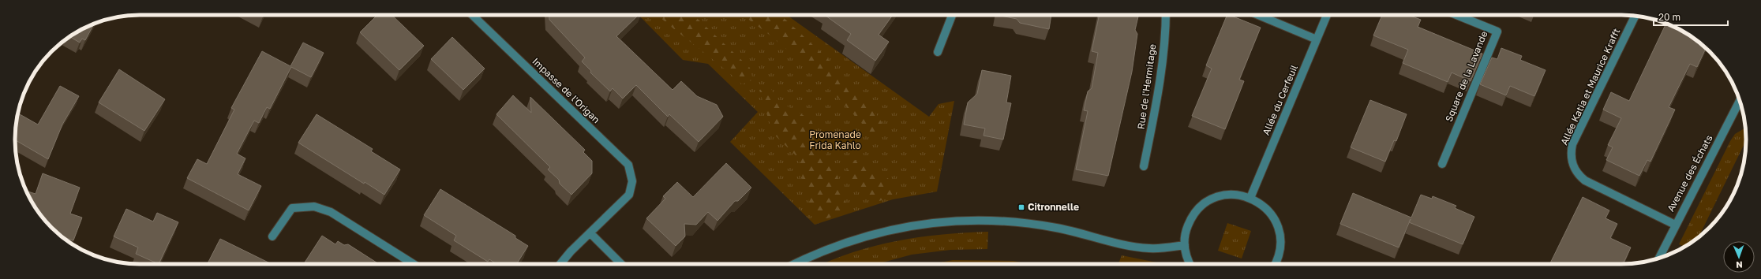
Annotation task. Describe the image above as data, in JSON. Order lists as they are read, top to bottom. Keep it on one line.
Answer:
{"streets":{"street":["Square de la Lavande","Rue de l'Hermitage","Allée Katia et Maurice Krafft","Impasse de l'Origan","Allée du Cerfeuil","Avenue des Échats"]},"crossings":[["Allée Katia et Maurice Krafft","Avenue des Échats"]],"parks":["Promenade Frida Kahlo"],"places":{"transit":["Citronnelle"]},"scale_bar":"20 m","north":"bottom"}
